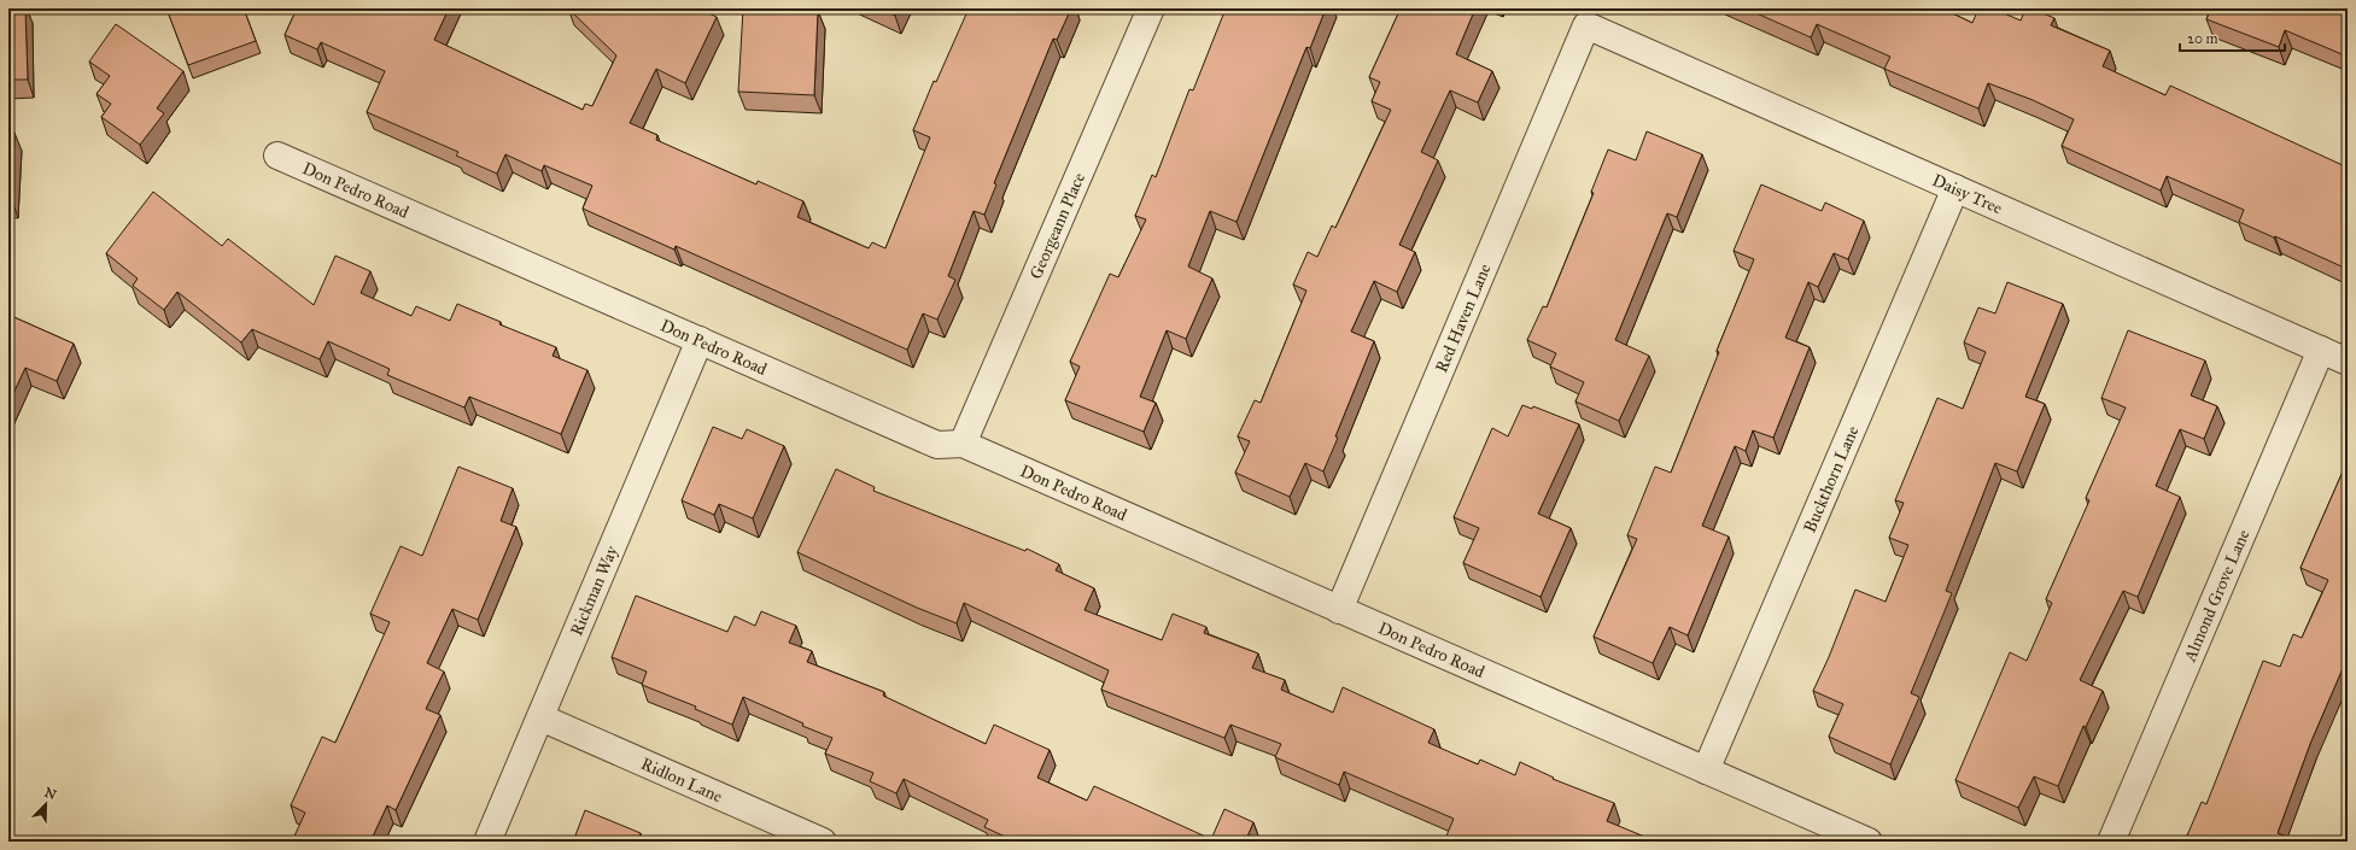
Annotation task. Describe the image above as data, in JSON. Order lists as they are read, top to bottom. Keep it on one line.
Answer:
{"streets":{"street":["Don Pedro Road","Daisy Tree","Georgeann Place","Red Haven Lane","Buckthorn Lane","Rickman Way","Almond Grove Lane","Ridlon Lane"]},"crossings":[["Don Pedro Road","Georgeann Place"],["Don Pedro Road","Red Haven Lane"],["Don Pedro Road","Buckthorn Lane"],["Don Pedro Road","Rickman Way"],["Daisy Tree","Red Haven Lane"],["Daisy Tree","Buckthorn Lane"],["Daisy Tree","Almond Grove Lane"],["Rickman Way","Ridlon Lane"]],"scale_bar":"20 m","north":"top right"}
